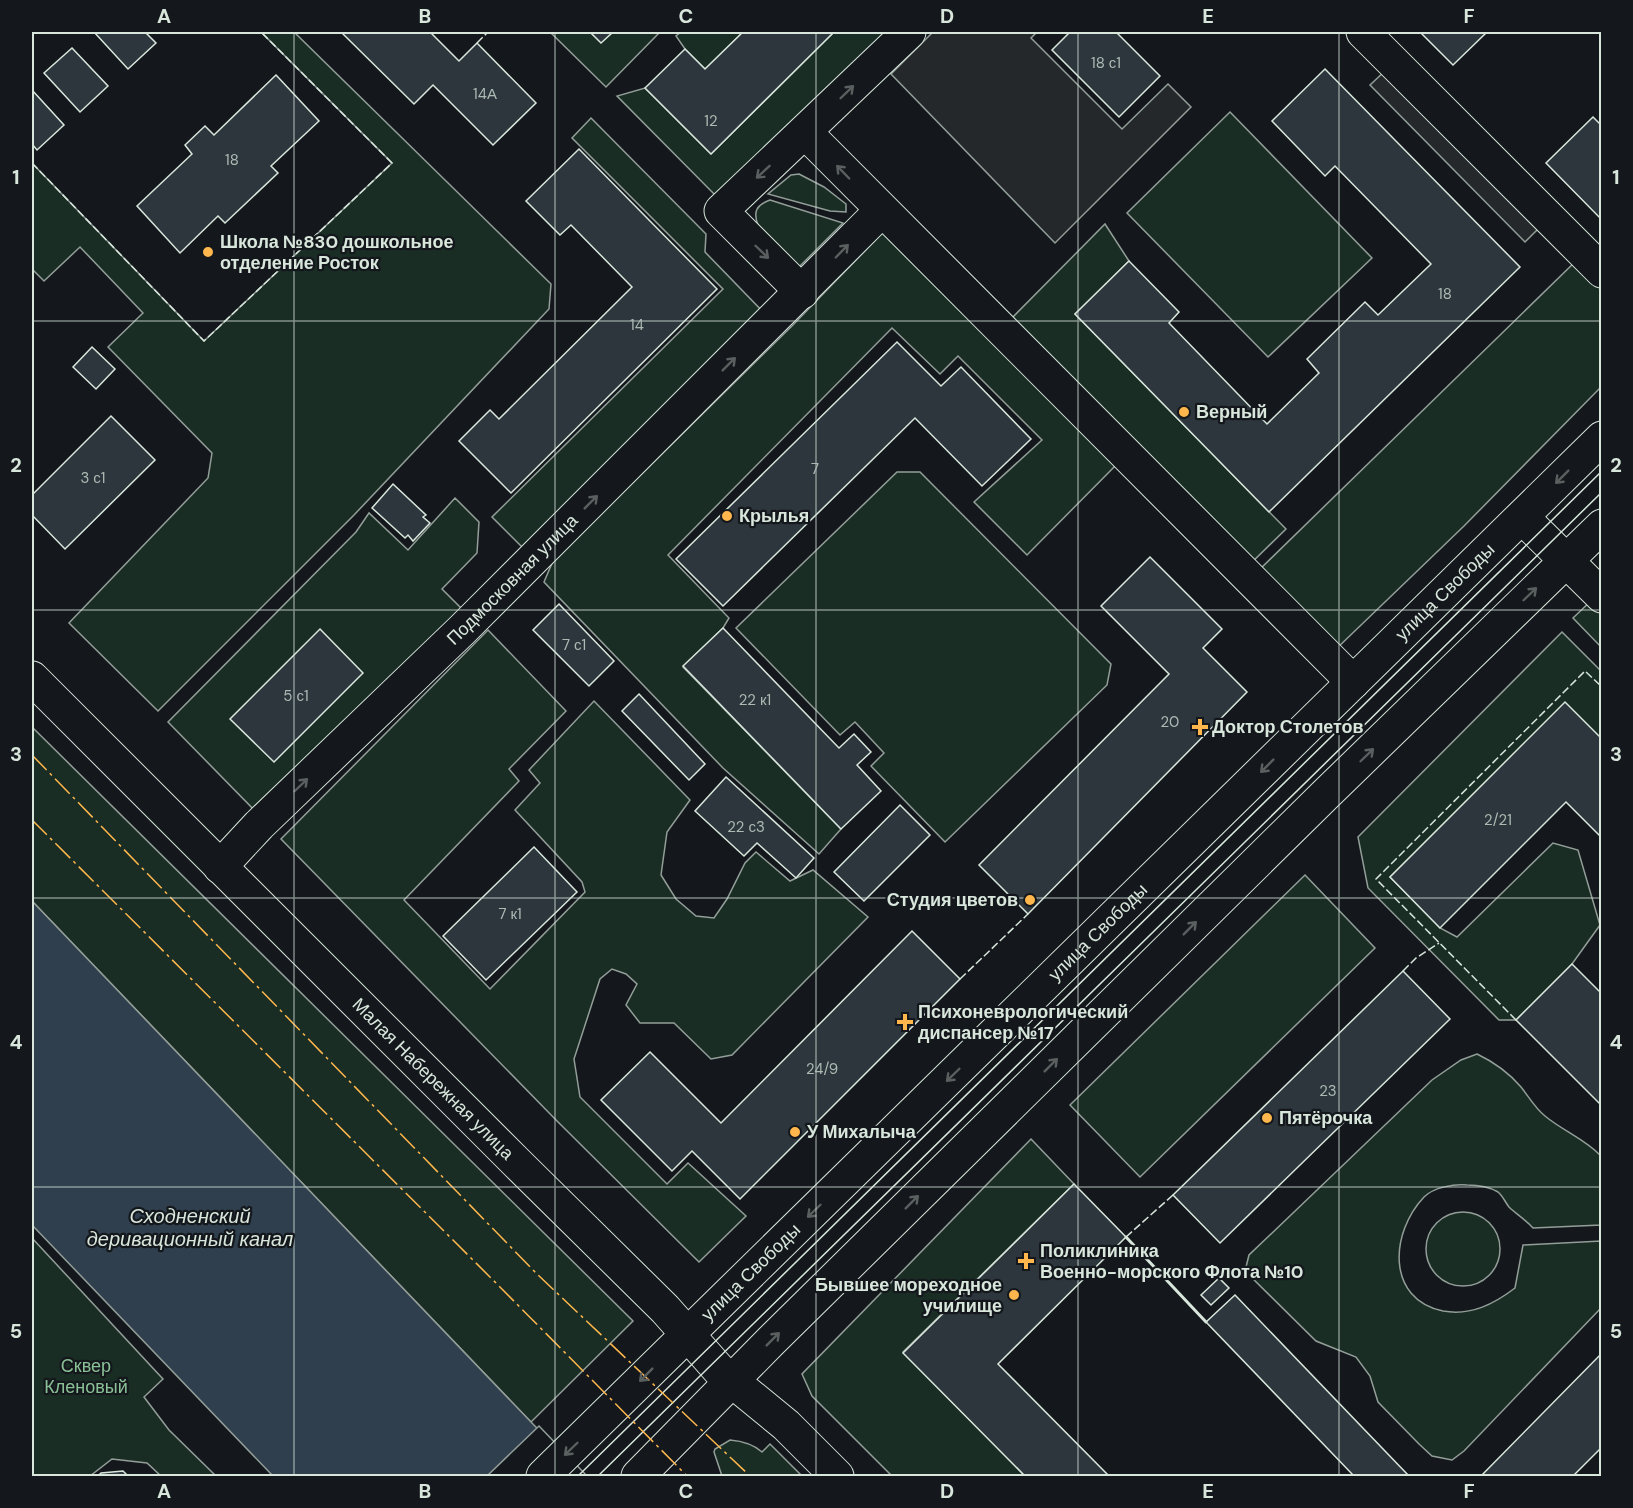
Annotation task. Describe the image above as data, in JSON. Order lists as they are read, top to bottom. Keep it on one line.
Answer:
{"streets":{"street":["Подмосковная улица","улица Свободы","Малая Набережная улица"]},"crossings":[["Подмосковная улица","Малая Набережная улица"],["улица Свободы","Малая Набережная улица"]],"one_way":["Подмосковная улица"],"water":["Сходненский деривационный канал"],"parks":["Сквер Кленовый"],"places":{"other":["Школа №830 дошкольное отделение Росток","Верный","Крылья","Студия цветов","Пятёрочка","У Михалыча","Бывшее мореходное училище"],"health":["Доктор Столетов","Психоневрологический диспансер №17","Поликлиника Военно-морского Флота №10"]},"house_numbers":["18 с1","14А","12","18","18","14","7","3 с1","7 с1","5 с1","22 к1","20","2/21","22 с3","7 к1","24/9","23"],"grid":{"columns":["A","B","C","D","E","F"],"rows":["1","2","3","4","5"]}}
